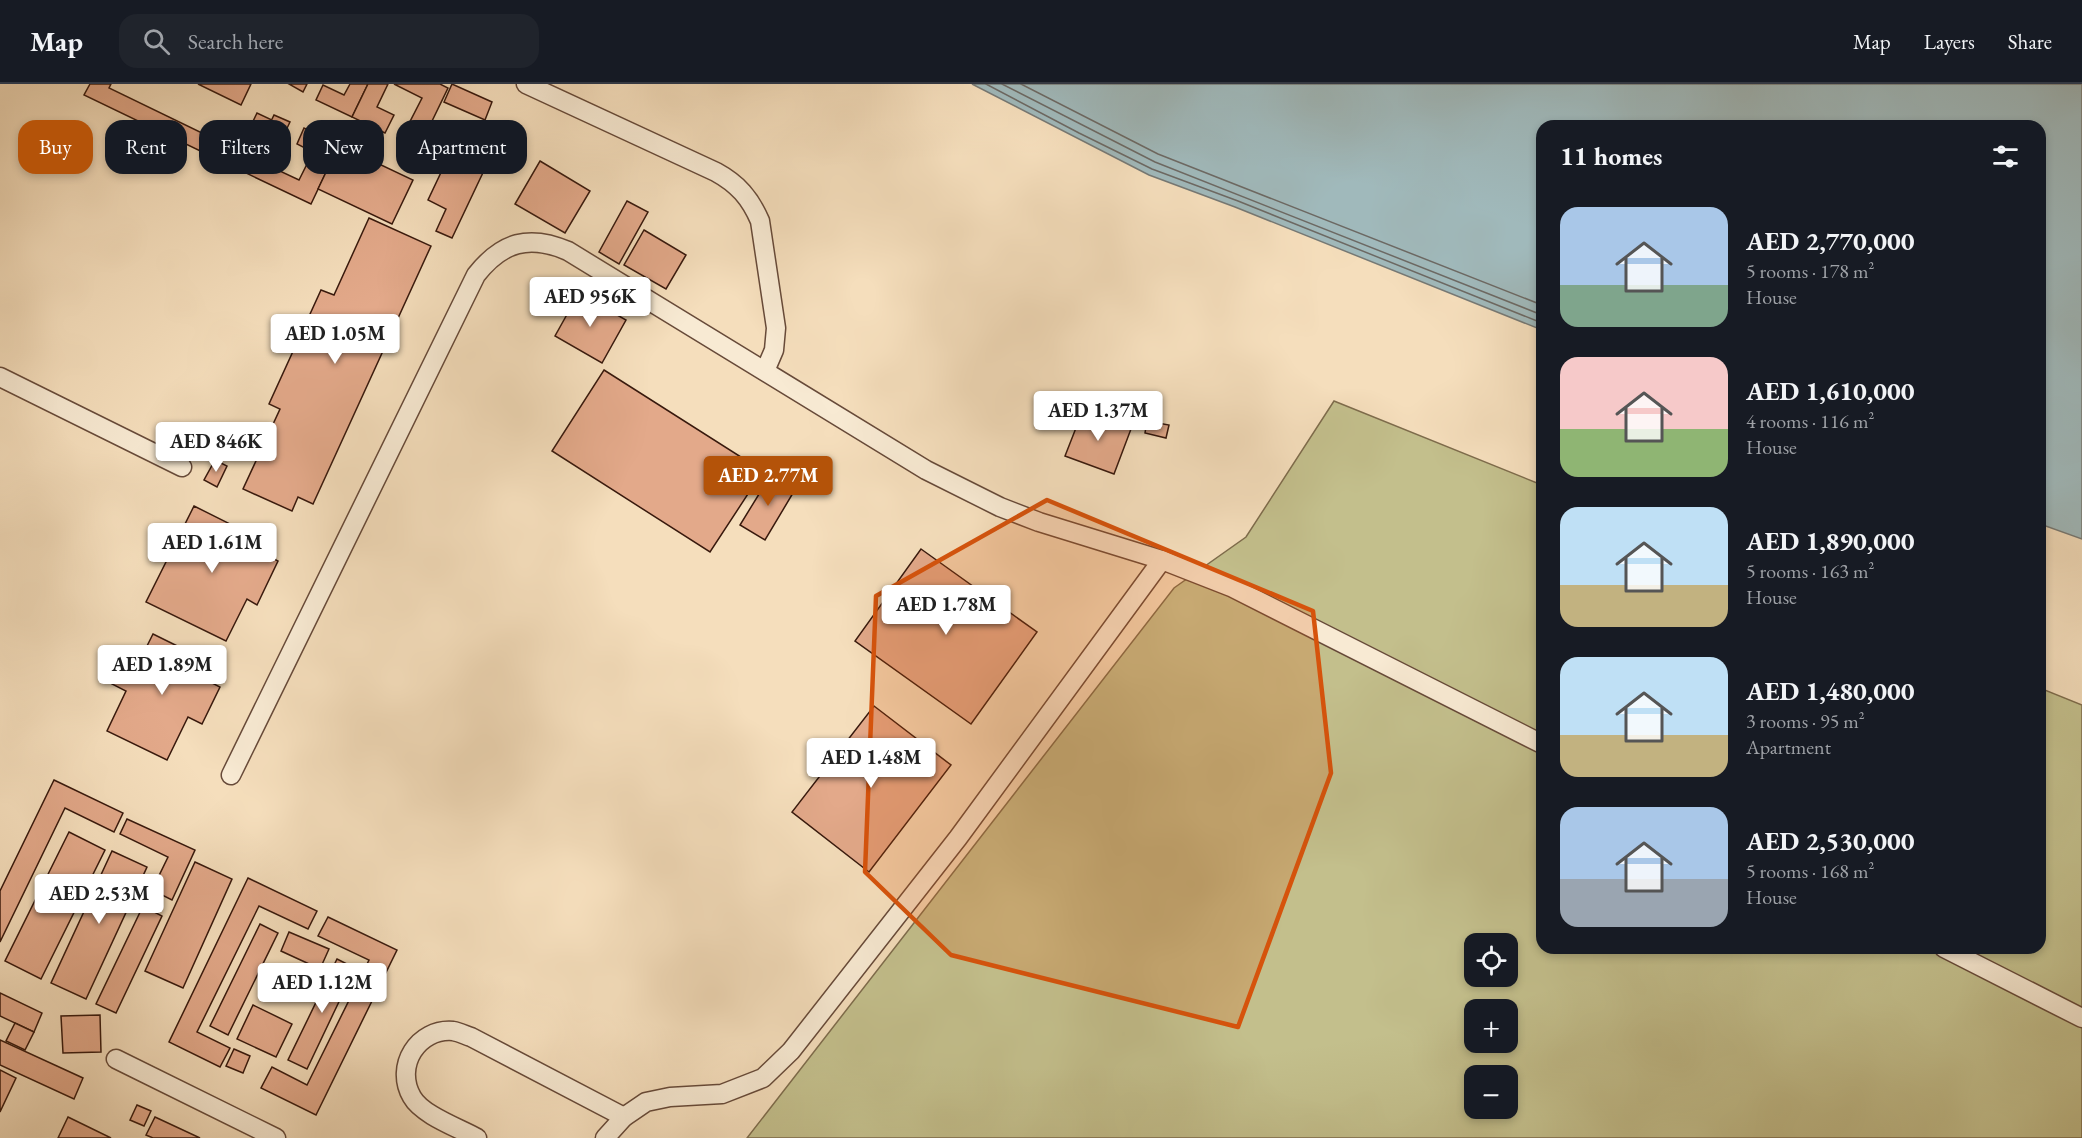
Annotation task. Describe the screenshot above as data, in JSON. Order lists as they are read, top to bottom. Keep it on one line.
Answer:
{"page":{"header":"Map","search":"Search here","nav":["Map","Layers","Share"],"chip":["Buy","Rent","Filters","New","Apartment"],"heading":"11 homes","list":[{"name":"AED 2,770,000","note":"5 rooms · 178 m² · House"},{"name":"AED 1,610,000","note":"4 rooms · 116 m² · House"},{"name":"AED 1,890,000","note":"5 rooms · 163 m² · House"},{"name":"AED 1,480,000","note":"3 rooms · 95 m² · Apartment"},{"name":"AED 2,530,000","note":"5 rooms · 168 m² · House"}],"price":["AED 956K","AED 1.05M","AED 1.37M","AED 846K","AED 2.77M","AED 1.61M","AED 1.78M","AED 1.89M","AED 1.48M","AED 2.53M","AED 1.12M"],"map_buttons":["+","−"]}}
